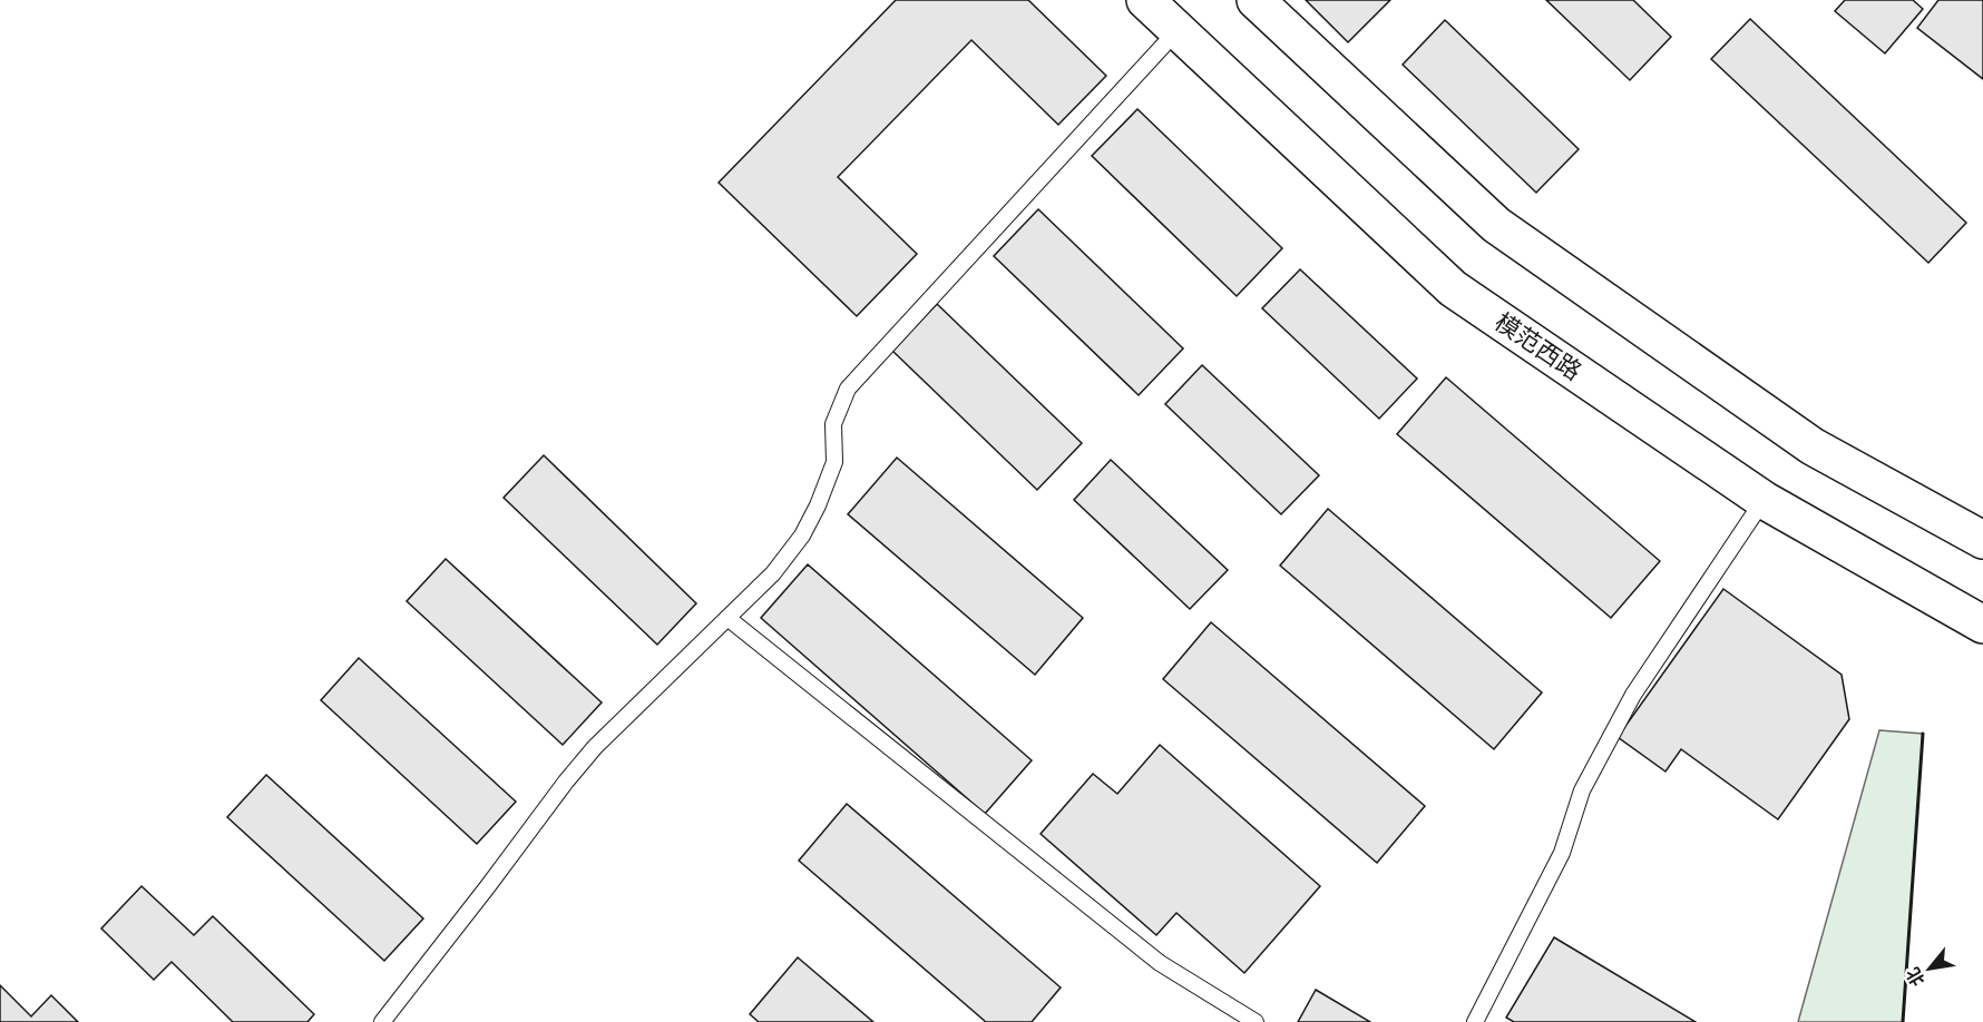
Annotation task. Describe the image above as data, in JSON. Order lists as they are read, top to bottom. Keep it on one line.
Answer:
{"streets":{"main road":["模范西路"]},"north":"bottom left"}
